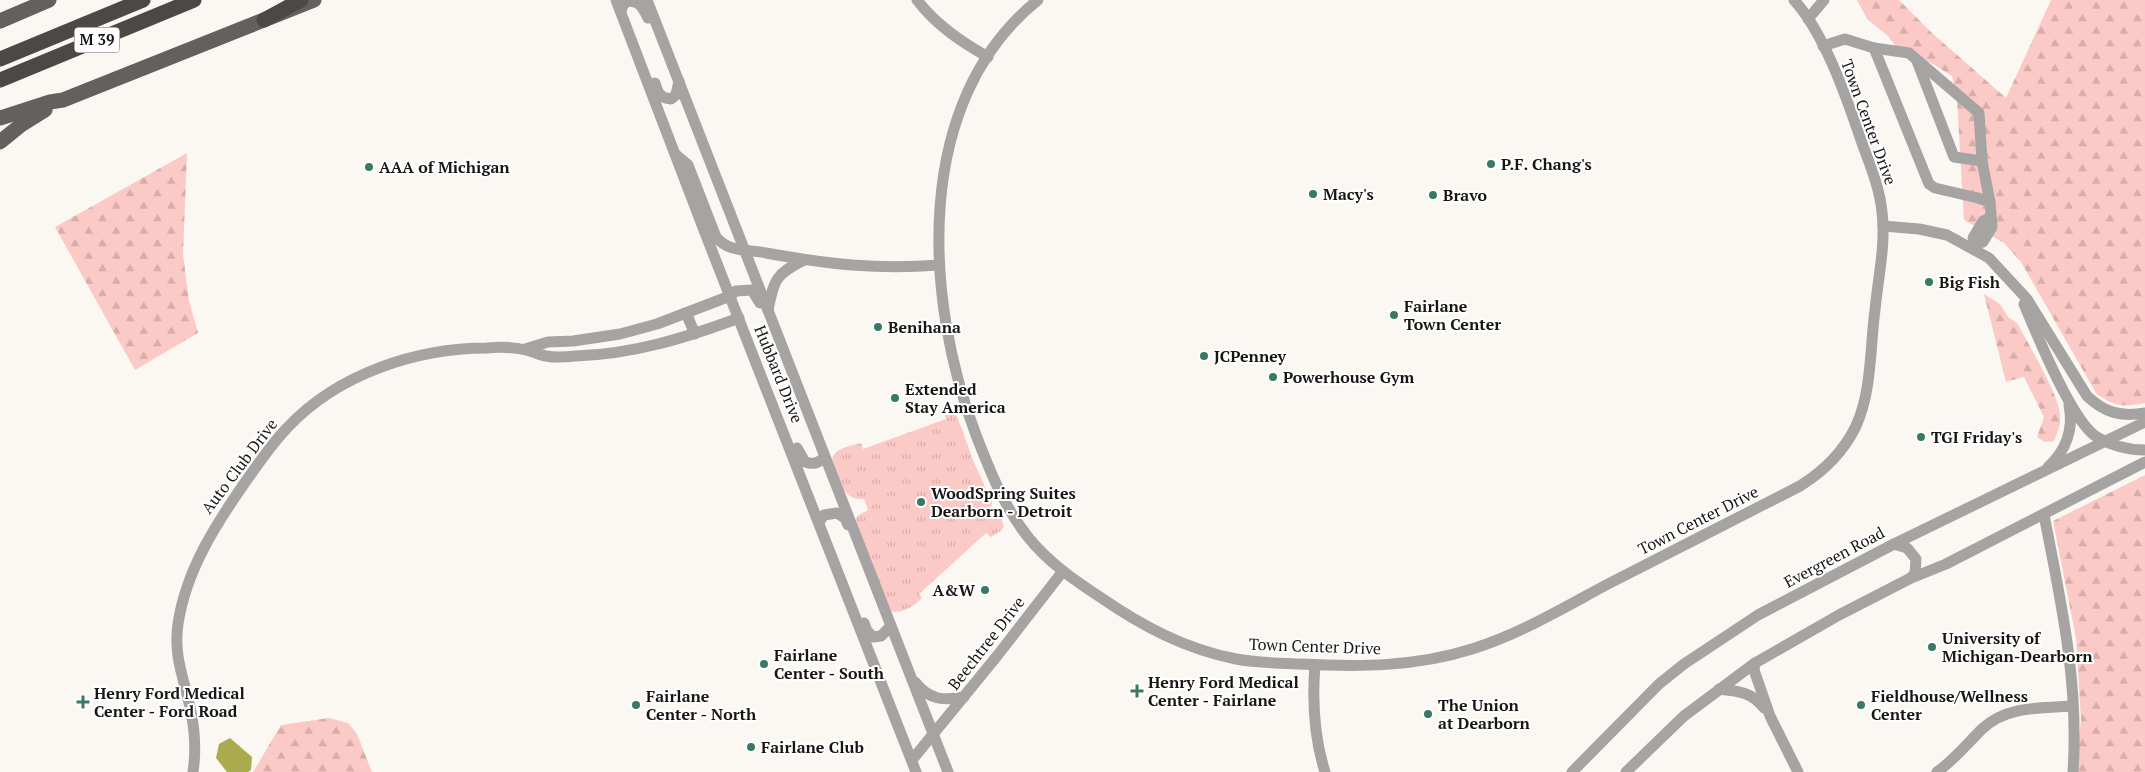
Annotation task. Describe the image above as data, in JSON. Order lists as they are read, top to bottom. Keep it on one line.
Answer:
{"streets":{"highway":["M 39"],"street":["Town Center Drive","Hubbard Drive","Auto Club Drive","Evergreen Road","Beechtree Drive"]},"crossings":[["Town Center Drive","Beechtree Drive"],["Hubbard Drive","Auto Club Drive"],["Hubbard Drive","Beechtree Drive"]],"places":{"other":["P.F. Chang's","AAA of Michigan","Macy's","Bravo","Big Fish","Fairlane Town Center","Benihana","JCPenney","Powerhouse Gym","Extended Stay America","TGI Friday's","WoodSpring Suites Dearborn - Detroit","A&W","University of Michigan-Dearborn","Fairlane Center - South","Fairlane Center - North","Fieldhouse/Wellness Center","The Union at Dearborn","Fairlane Club"],"health":["Henry Ford Medical Center - Fairlane","Henry Ford Medical Center - Ford Road"]}}
